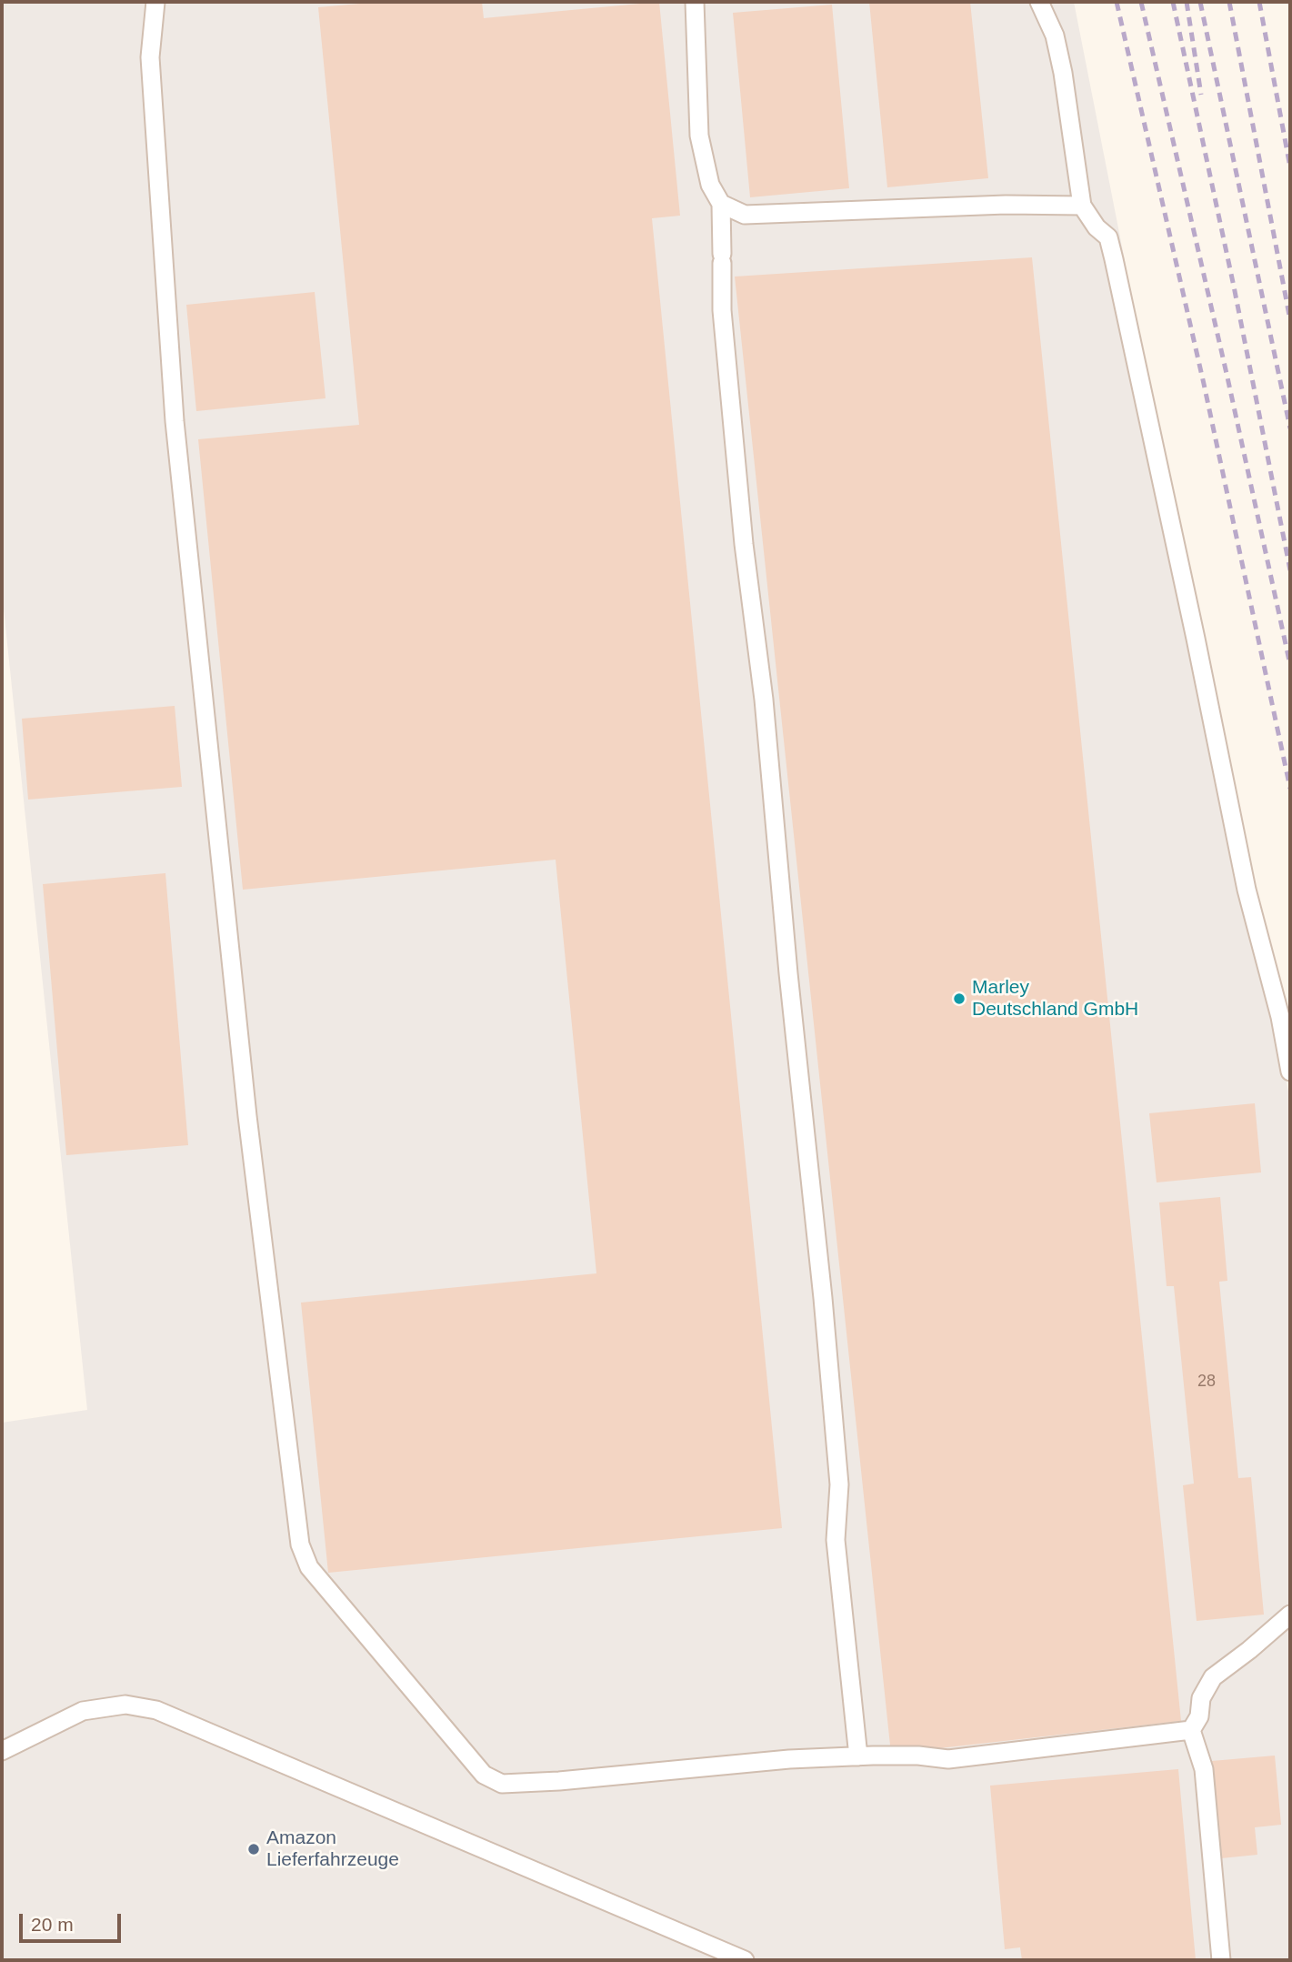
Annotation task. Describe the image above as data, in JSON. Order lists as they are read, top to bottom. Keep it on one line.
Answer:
{"places":["Marley Deutschland GmbH","Amazon Lieferfahrzeuge"],"house_numbers":["28"],"scale_bar":"20 m"}
